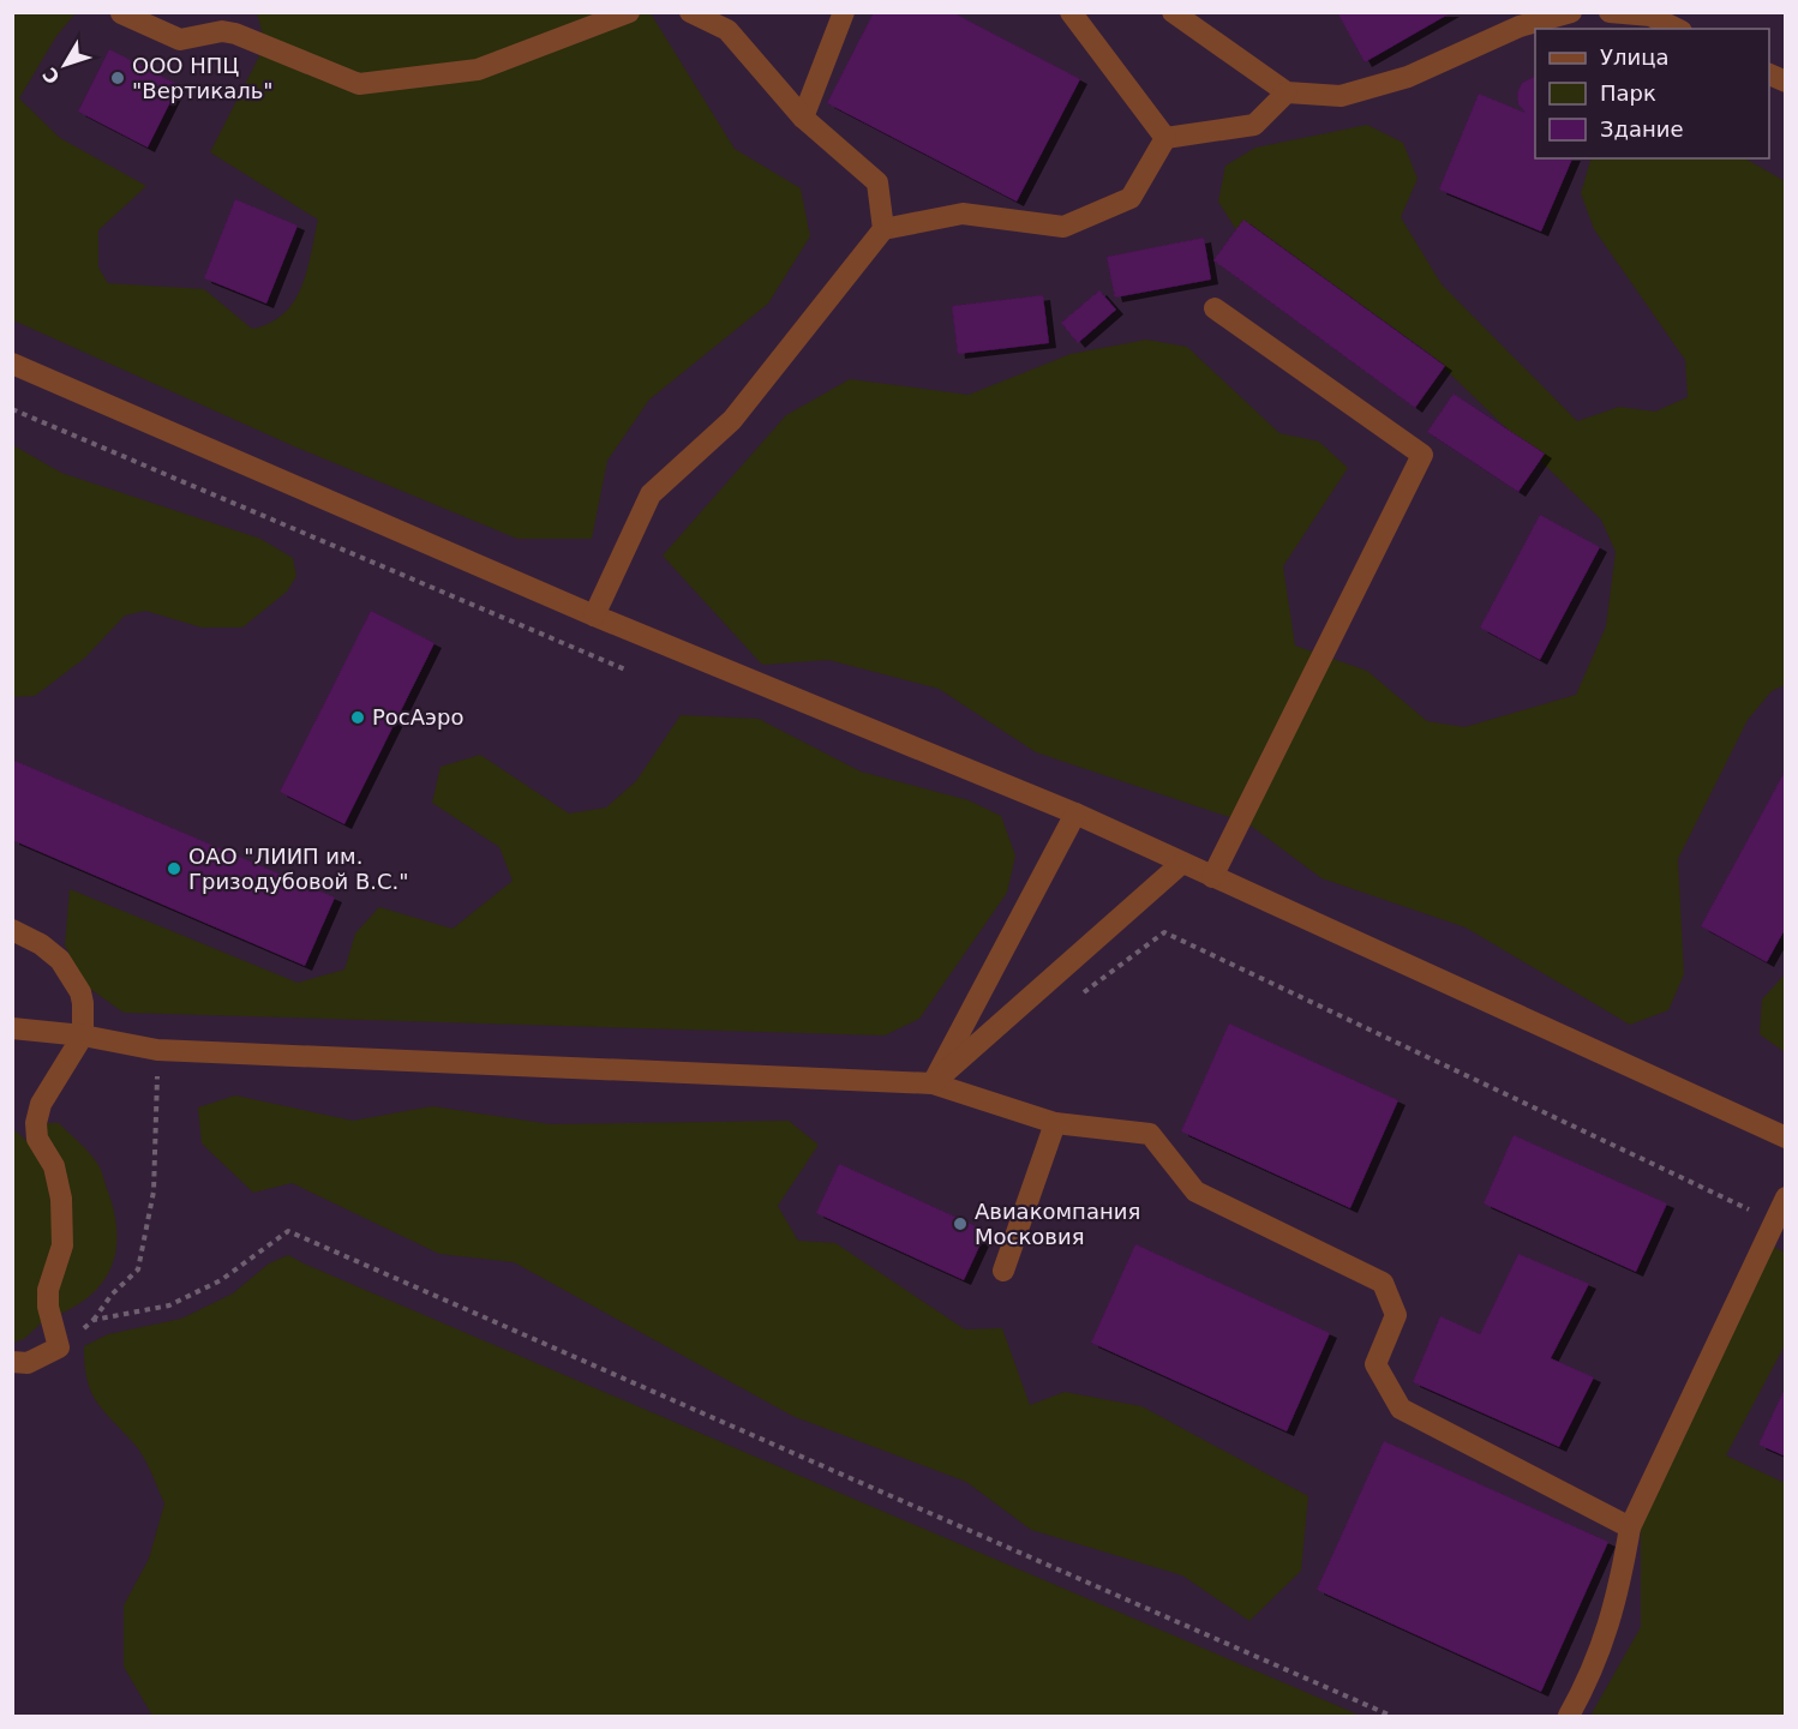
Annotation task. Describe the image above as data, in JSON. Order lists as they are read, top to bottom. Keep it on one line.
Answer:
{"places":["ООО НПЦ \"Вертикаль\"","РосАэро","ОАО \"ЛИИП им. Гризодубовой В.С.\"","Авиакомпания Московия"],"legend":["Улица","Парк","Здание"],"north":"bottom left"}
